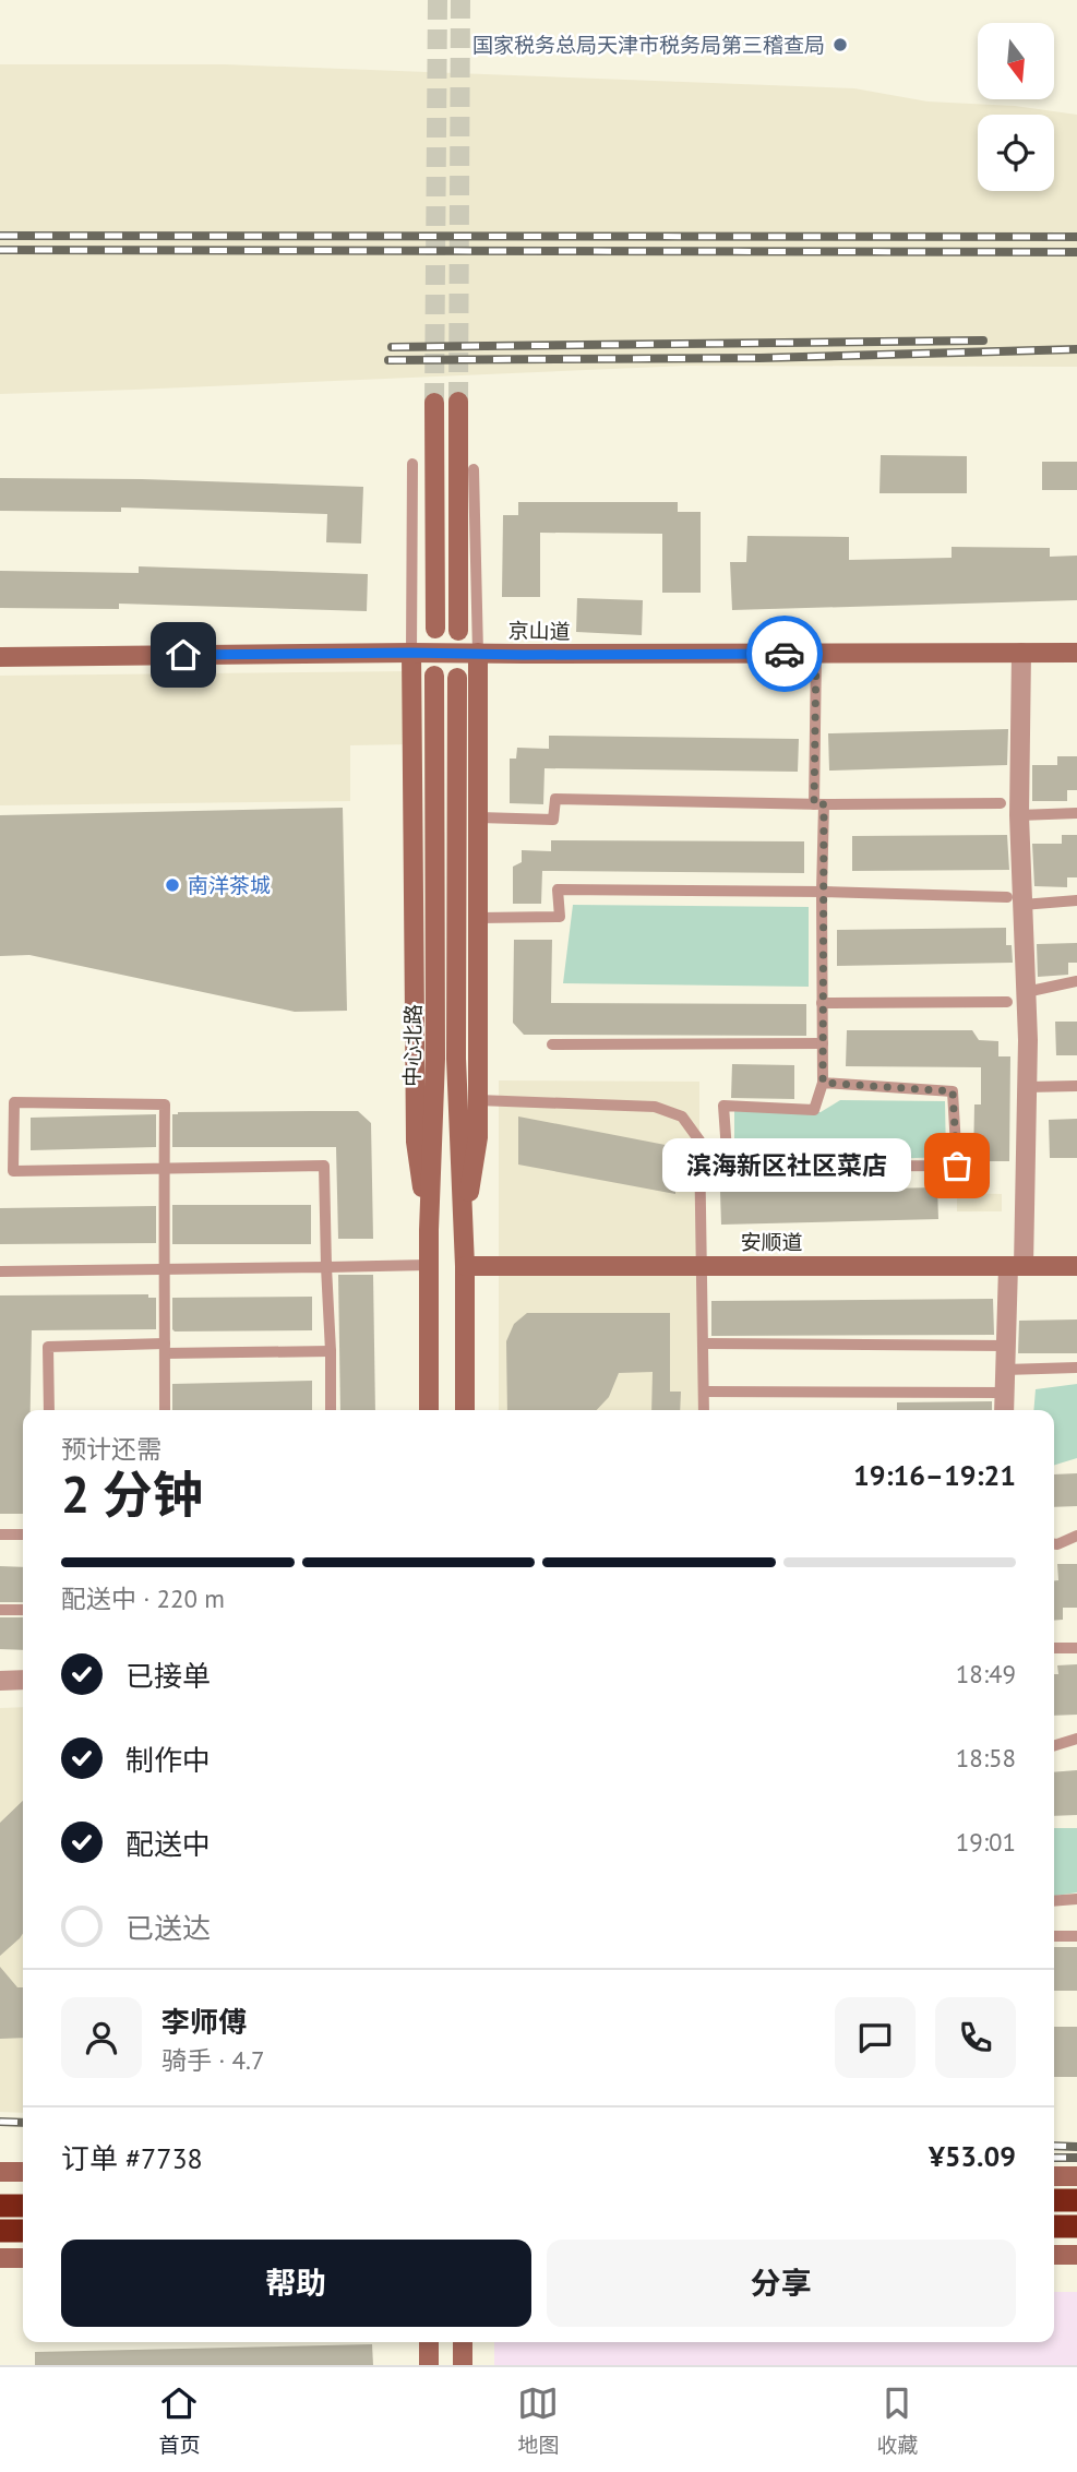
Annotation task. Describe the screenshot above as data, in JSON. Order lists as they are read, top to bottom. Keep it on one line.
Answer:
{"streets":{"street":["京山道","中心北路","安顺道"]},"crossings":[["中心北路","安顺道"]],"places":["国家税务总局天津市税务局第三稽查局","南洋茶城","滨海新区社区菜店"],"north":"bottom","page":{"bubble":"滨海新区社区菜店","heading":["2 分钟","预计还需","19:16–19:21"],"panel":["李师傅","骑手 · 4.7","订单 #7738","¥53.09"],"bar":"配送中 · 220 m","list":[["已接单","18:49"],["制作中","18:58"],["配送中","19:01"],"已送达"],"buttons":["帮助","分享"],"tabs":["首页","地图","收藏"]}}
